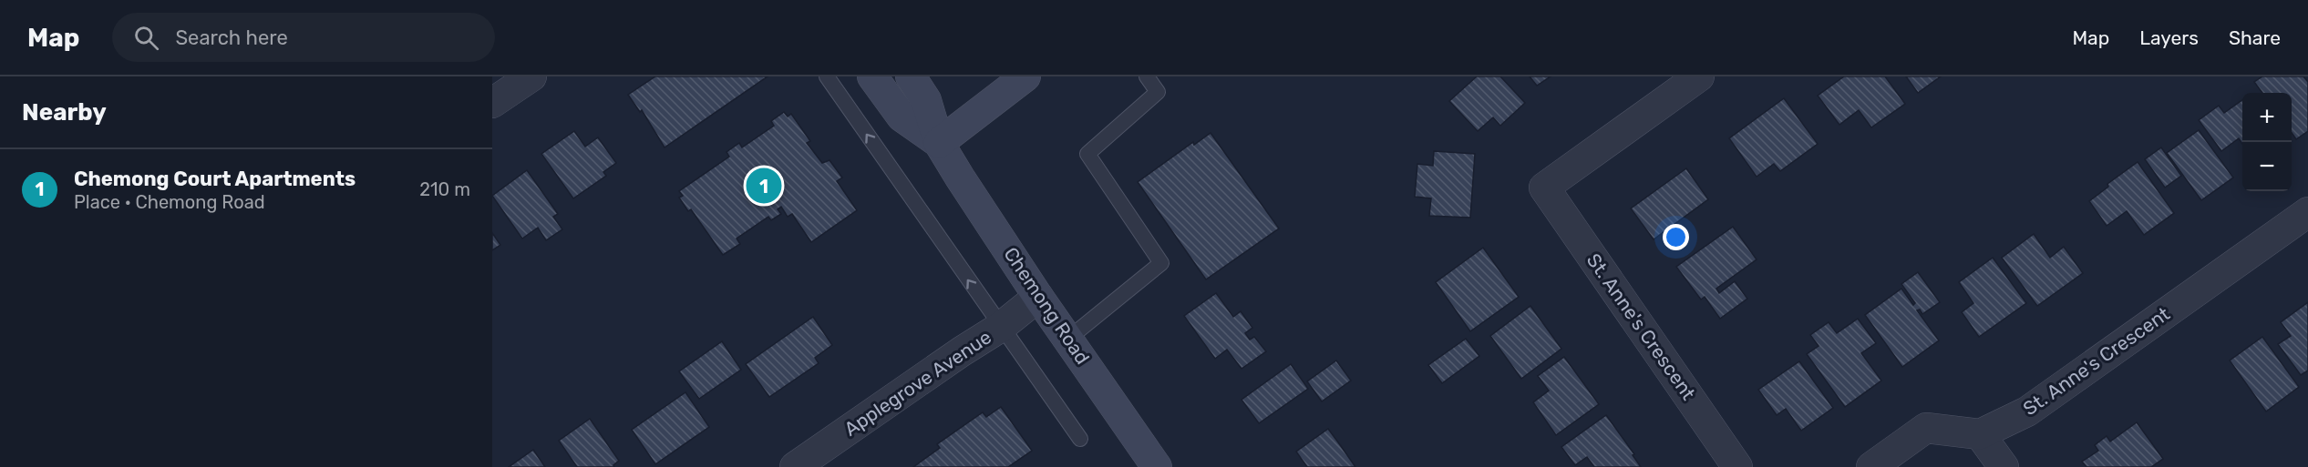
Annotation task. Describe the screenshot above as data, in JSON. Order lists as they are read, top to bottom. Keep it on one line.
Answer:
{"streets":{"main road":["Chemong Road"],"street":["St. Anne's Crescent","Applegrove Avenue"]},"crossings":[["Chemong Road","Applegrove Avenue"]],"page":{"header":"Map","search":"Search here","nav":["Map","Layers","Share"],"heading":"Nearby","map_buttons":["+","−"],"list":[{"mark":"1","name":"Chemong Court Apartments","note":"Place · Chemong Road","value":"210 m"}],"pins":"1"}}
